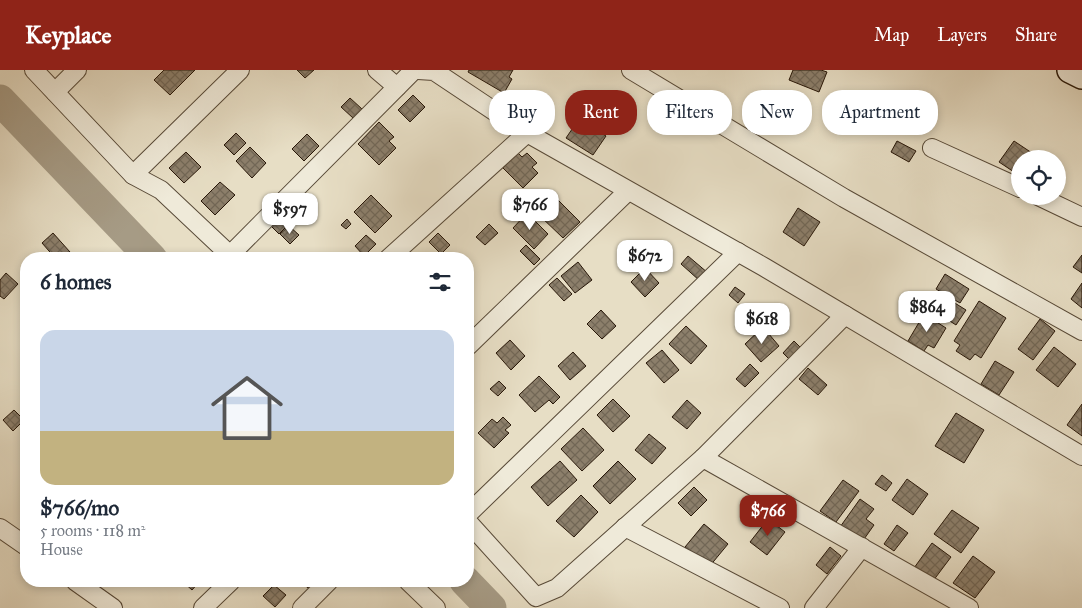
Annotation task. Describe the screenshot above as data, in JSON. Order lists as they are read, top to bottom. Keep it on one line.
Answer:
{"page":{"header":"Keyplace","nav":["Map","Layers","Share"],"chip":["Buy","Rent","Filters","New","Apartment"],"price":["$766","$597","$672","$864","$618","$766"],"heading":"6 homes","list":[{"name":"$766/mo","note":"5 rooms · 118 m² · House"}]}}
